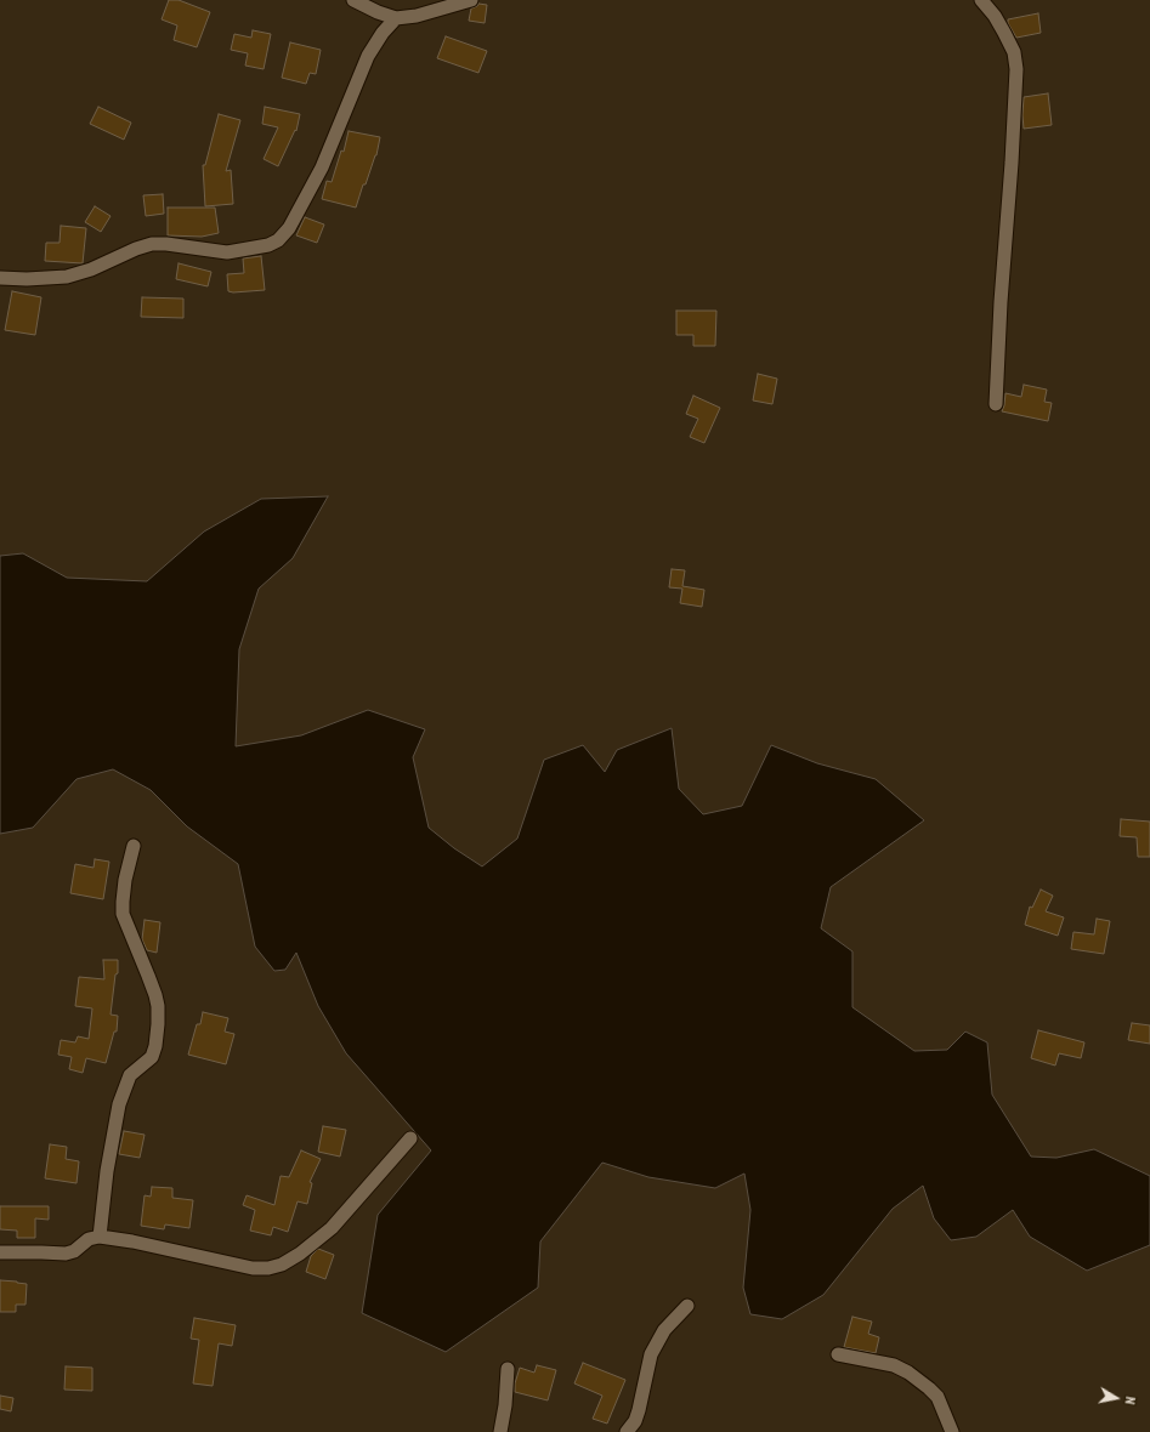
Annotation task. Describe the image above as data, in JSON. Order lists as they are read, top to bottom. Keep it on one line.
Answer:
{"north":"right"}
